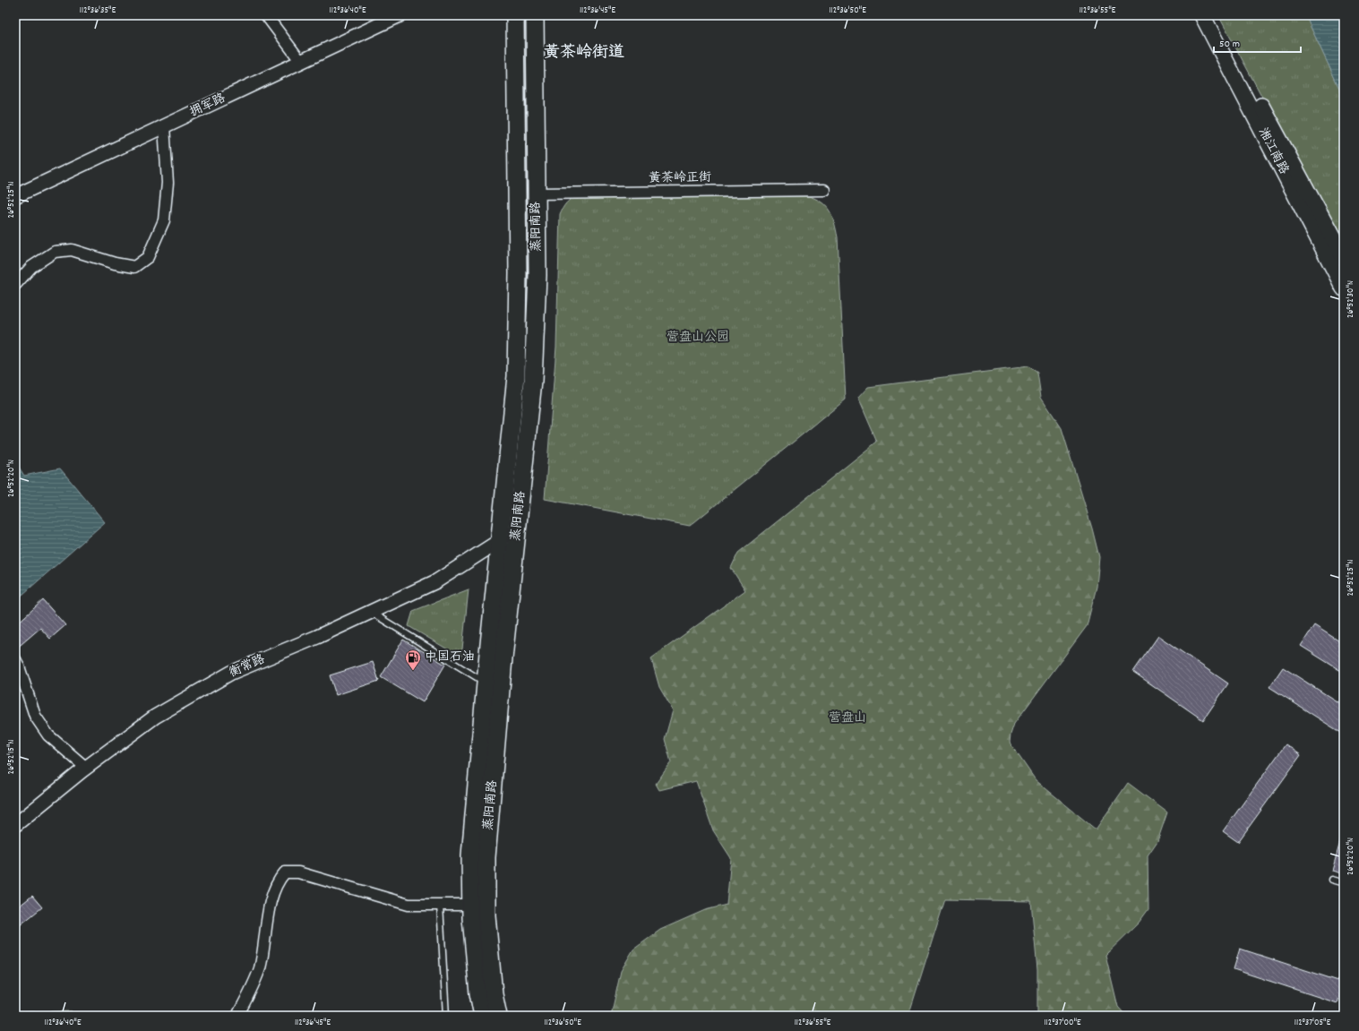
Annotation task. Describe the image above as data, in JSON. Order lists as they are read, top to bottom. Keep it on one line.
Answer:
{"streets":{"main road":["湘江南路","蒸阳南路"],"street":["拥军路","黄茶岭正街","衡常路"]},"crossings":[["黄茶岭正街","蒸阳南路"],["蒸阳南路","衡常路"]],"districts":["黄茶岭街道"],"parks":["营盘山公园","营盘山"],"places":{"fuel station":["中国石油"]},"scale_bar":"50 m","coordinates":["112°36'35\"E","112°36'40\"E","112°36'45\"E","112°36'50\"E","112°36'55\"E","26°52'25\"N","26°52'30\"N","26°52'20\"N","26°52'15\"N","112°37'00\"E","112°37'05\"E"]}
